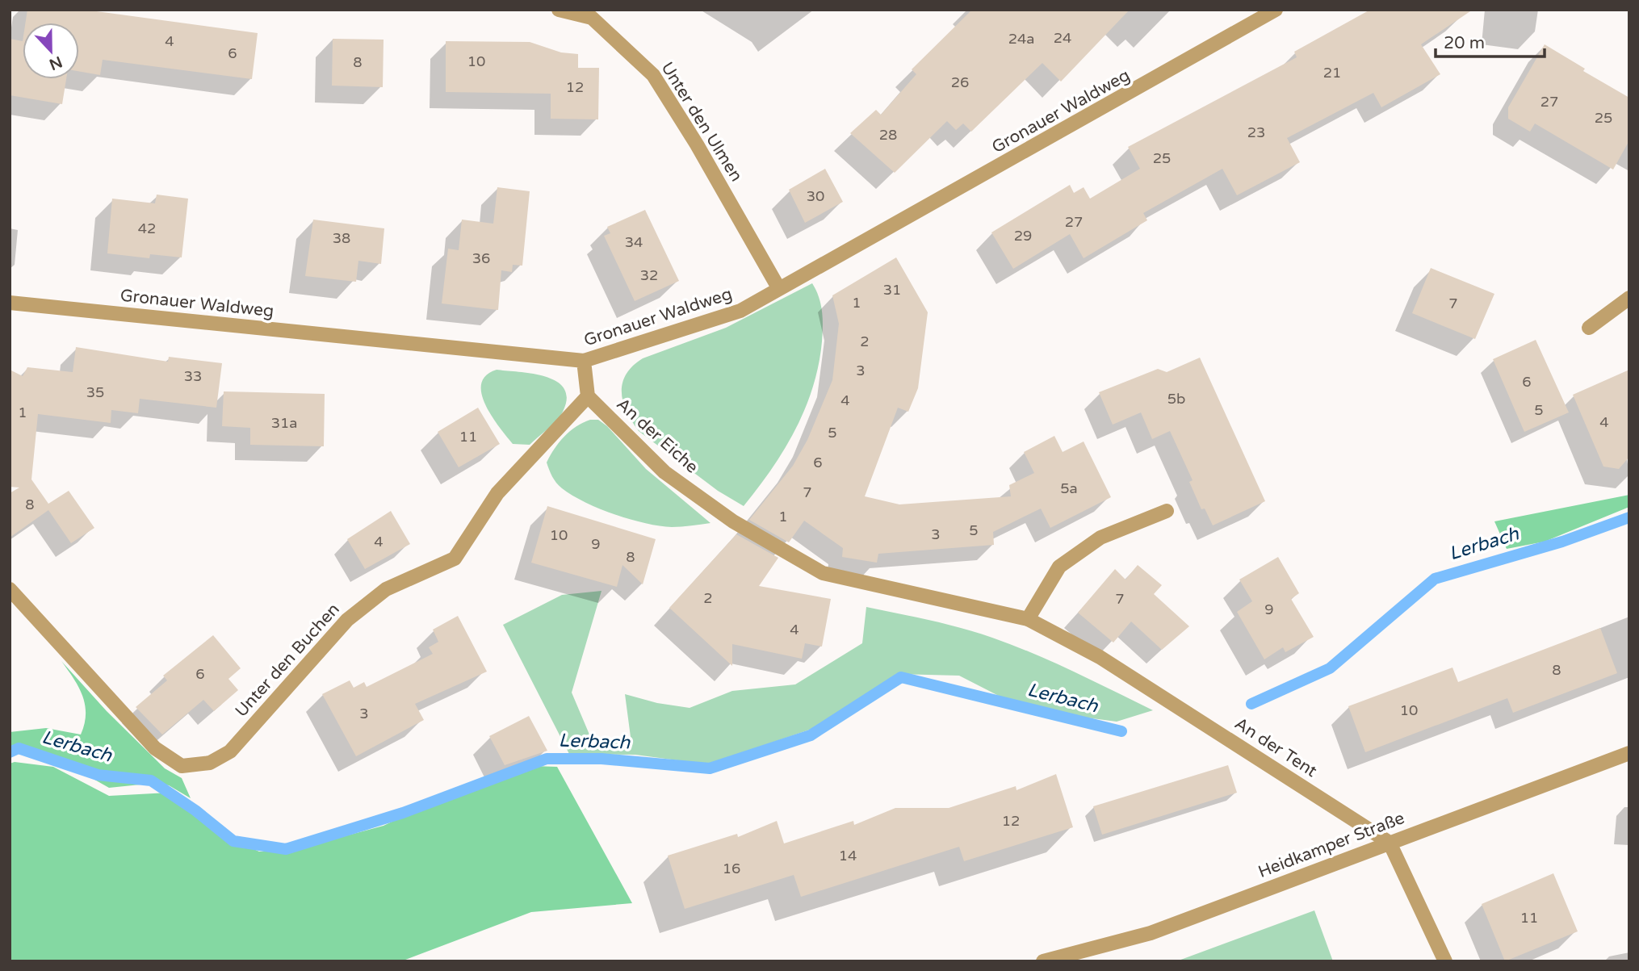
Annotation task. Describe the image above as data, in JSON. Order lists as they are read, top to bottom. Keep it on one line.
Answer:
{"streets":{"street":["Gronauer Waldweg","Unter den Ulmen","An der Eiche","Unter den Buchen","An der Tent","Heidkamper Straße"]},"crossings":[["Gronauer Waldweg","Unter den Ulmen"],["An der Eiche","Unter den Buchen"],["An der Eiche","An der Tent"],["An der Tent","Heidkamper Straße"]],"water":["Lerbach"],"house_numbers":["24","24a","4","6","10","8","21","26","12","27","25","23","28","25","30","27","42","29","38","34","36","32","31","1","7","2","3","33","6","35","5b","4","5","1","4","31a","5","11","6","5a","7","8","1","5","3","10","4","9","8","2","7","9","4","8","6","10","3","12","14","16","11"],"scale_bar":"20 m","north":"bottom"}
